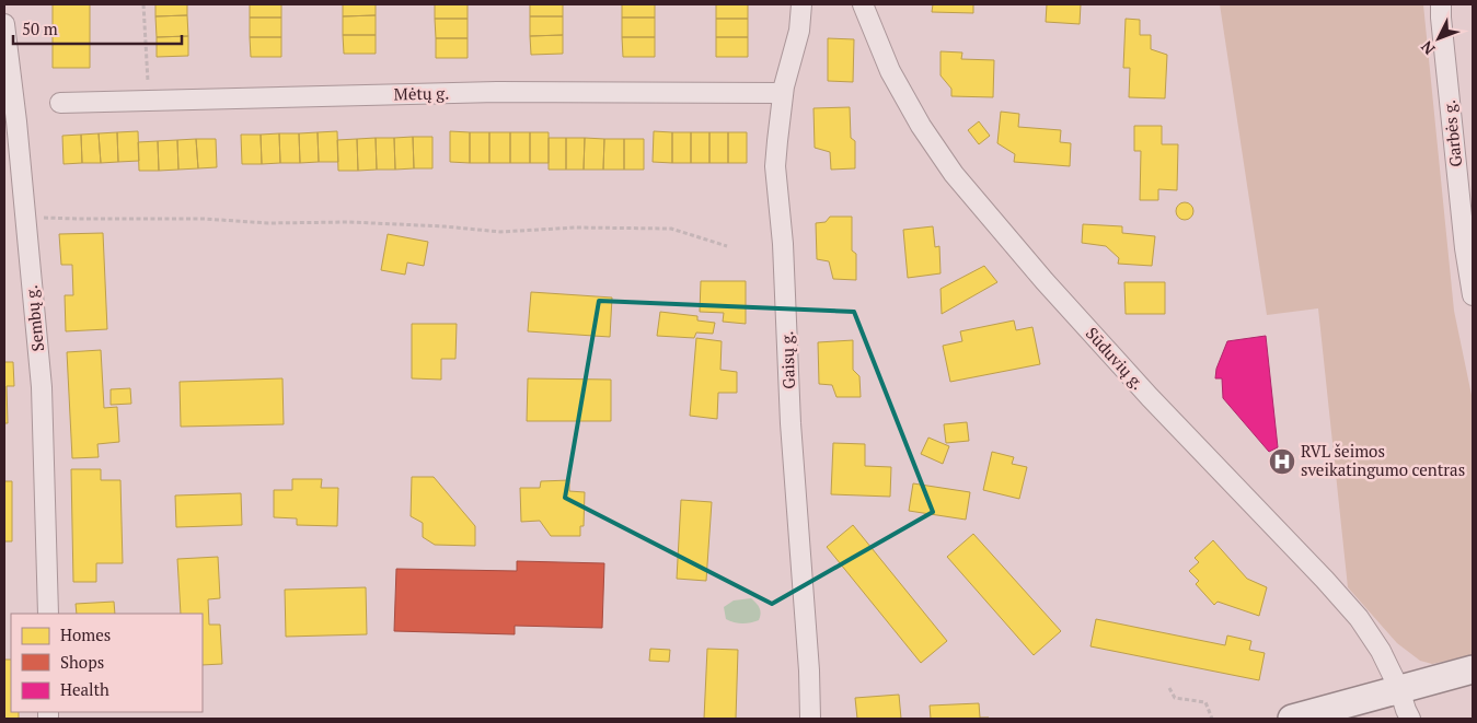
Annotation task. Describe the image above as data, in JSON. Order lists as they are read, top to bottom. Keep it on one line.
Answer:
{"streets":{"street":["Mėtų g.","Garbės g.","Sembų g.","Sūduvių g.","Gaisų g."]},"crossings":[["Mėtų g.","Gaisų g."]],"places":{"hospital":["RVL šeimos sveikatingumo centras"]},"legend":["Homes","Shops","Health"],"scale_bar":"50 m","north":"bottom left"}
